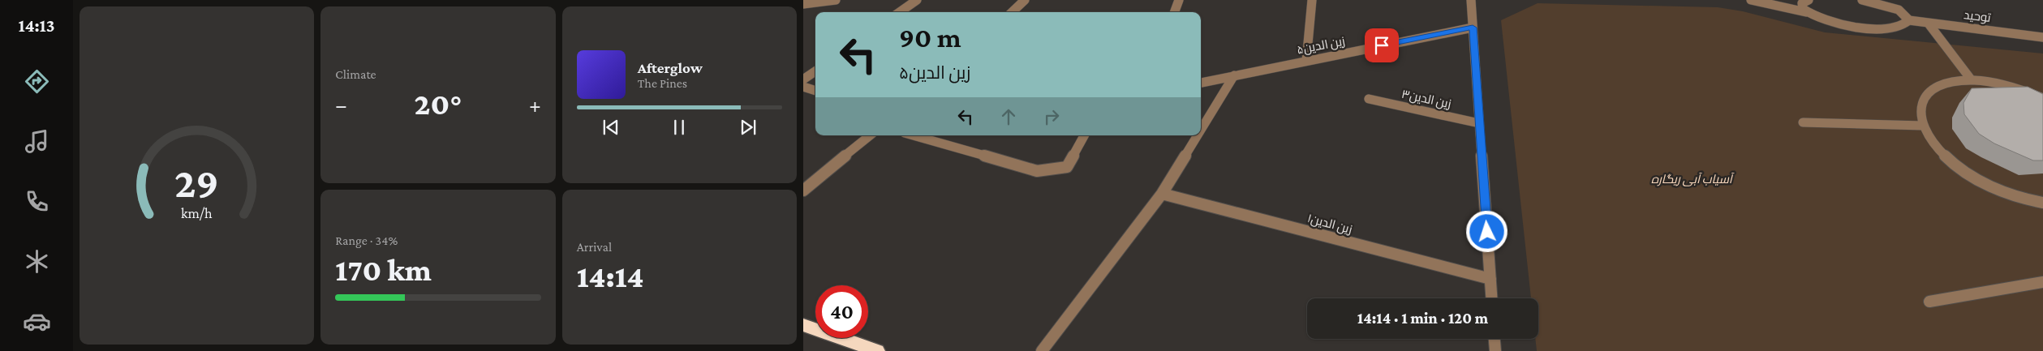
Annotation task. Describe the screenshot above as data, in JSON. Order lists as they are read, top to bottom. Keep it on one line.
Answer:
{"streets":{"street":["توحید","زین الدین۵","زین الدین۳","زین الدین۱"]},"parks":["آسیاب آبی ریگاره"],"page":{"tabs":"14:13","tile":["Climate",["Range · 34%","170 km"],["Arrival","14:14"]],"turn":["90 m","زین الدین۵"],"song":["Afterglow","The Pines"],"heat":["−","20°","+"],"limit":"40","trip":"14:14 · 1 min · 120 m","gauge":["29","km/h"]}}
